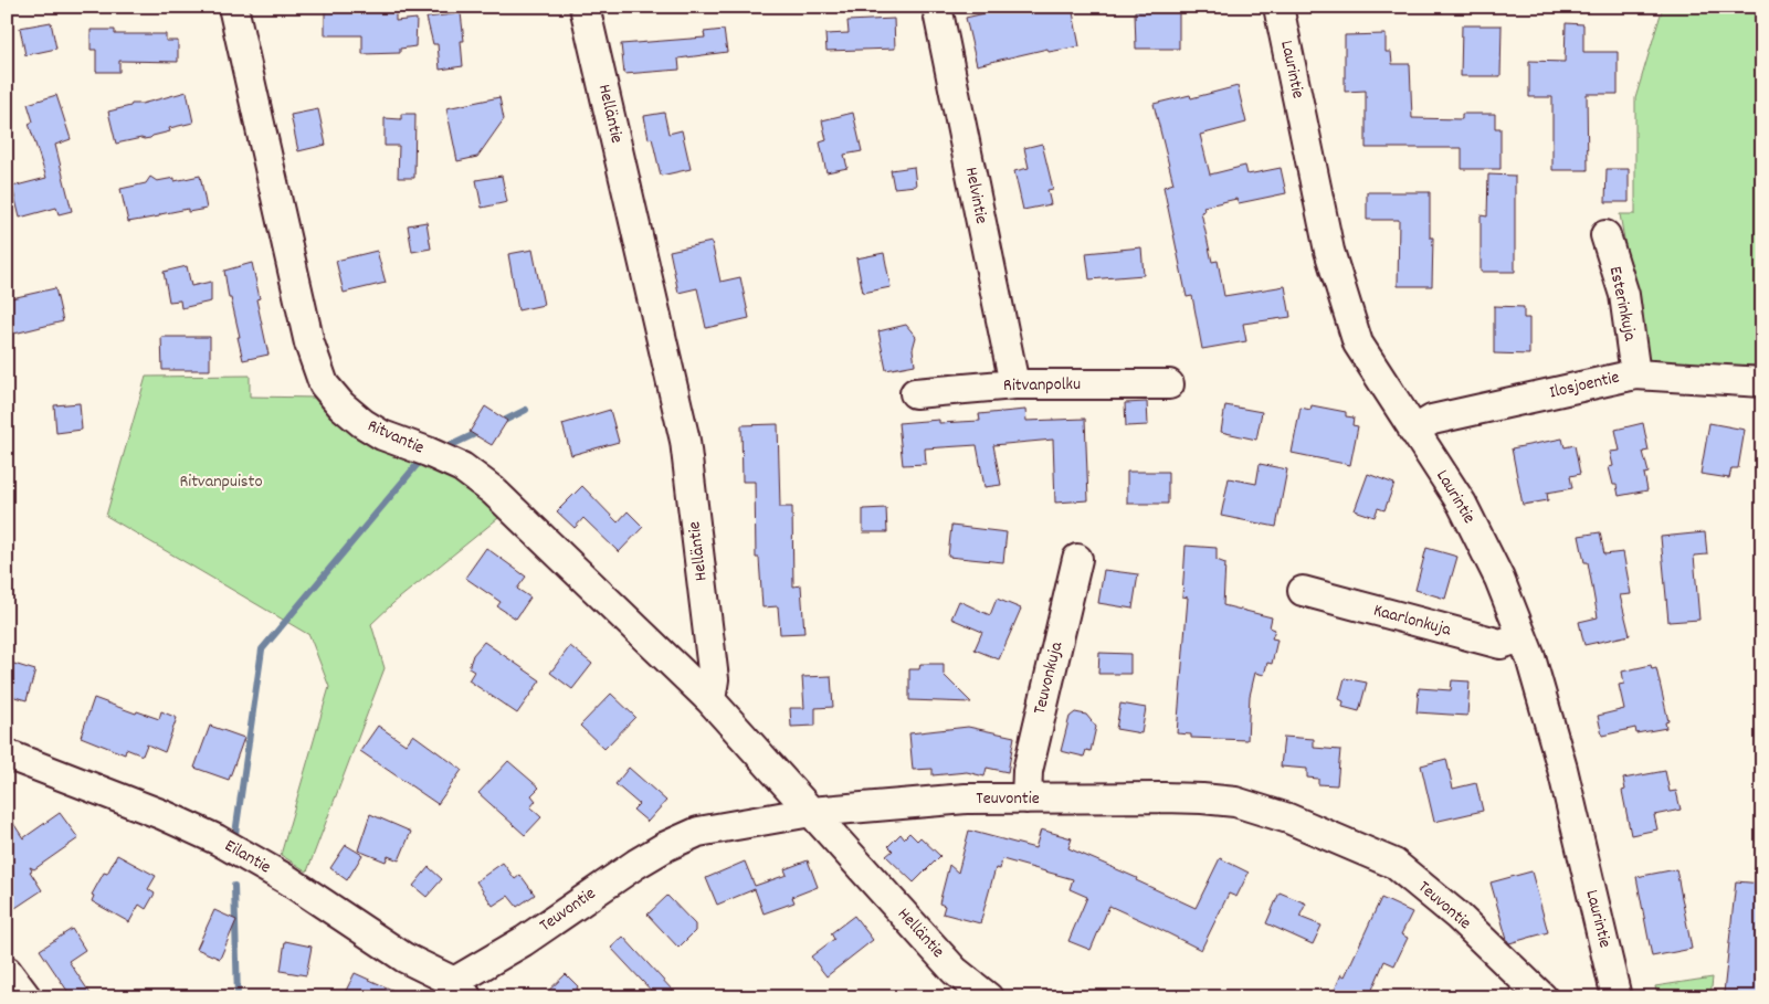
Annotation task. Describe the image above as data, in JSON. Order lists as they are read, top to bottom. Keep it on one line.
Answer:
{"streets":{"street":["Laurintie","Helläntie","Helvintie","Esterinkuja","Ritvanpolku","Ilosjoentie","Ritvantie","Kaarlonkuja","Teuvonkuja","Teuvontie","Eilantie"]},"crossings":[["Laurintie","Ilosjoentie"],["Laurintie","Kaarlonkuja"],["Helläntie","Ritvantie"],["Helläntie","Teuvontie"],["Helvintie","Ritvanpolku"],["Esterinkuja","Ilosjoentie"],["Teuvonkuja","Teuvontie"],["Teuvontie","Eilantie"]],"parks":["Ritvanpuisto"]}
